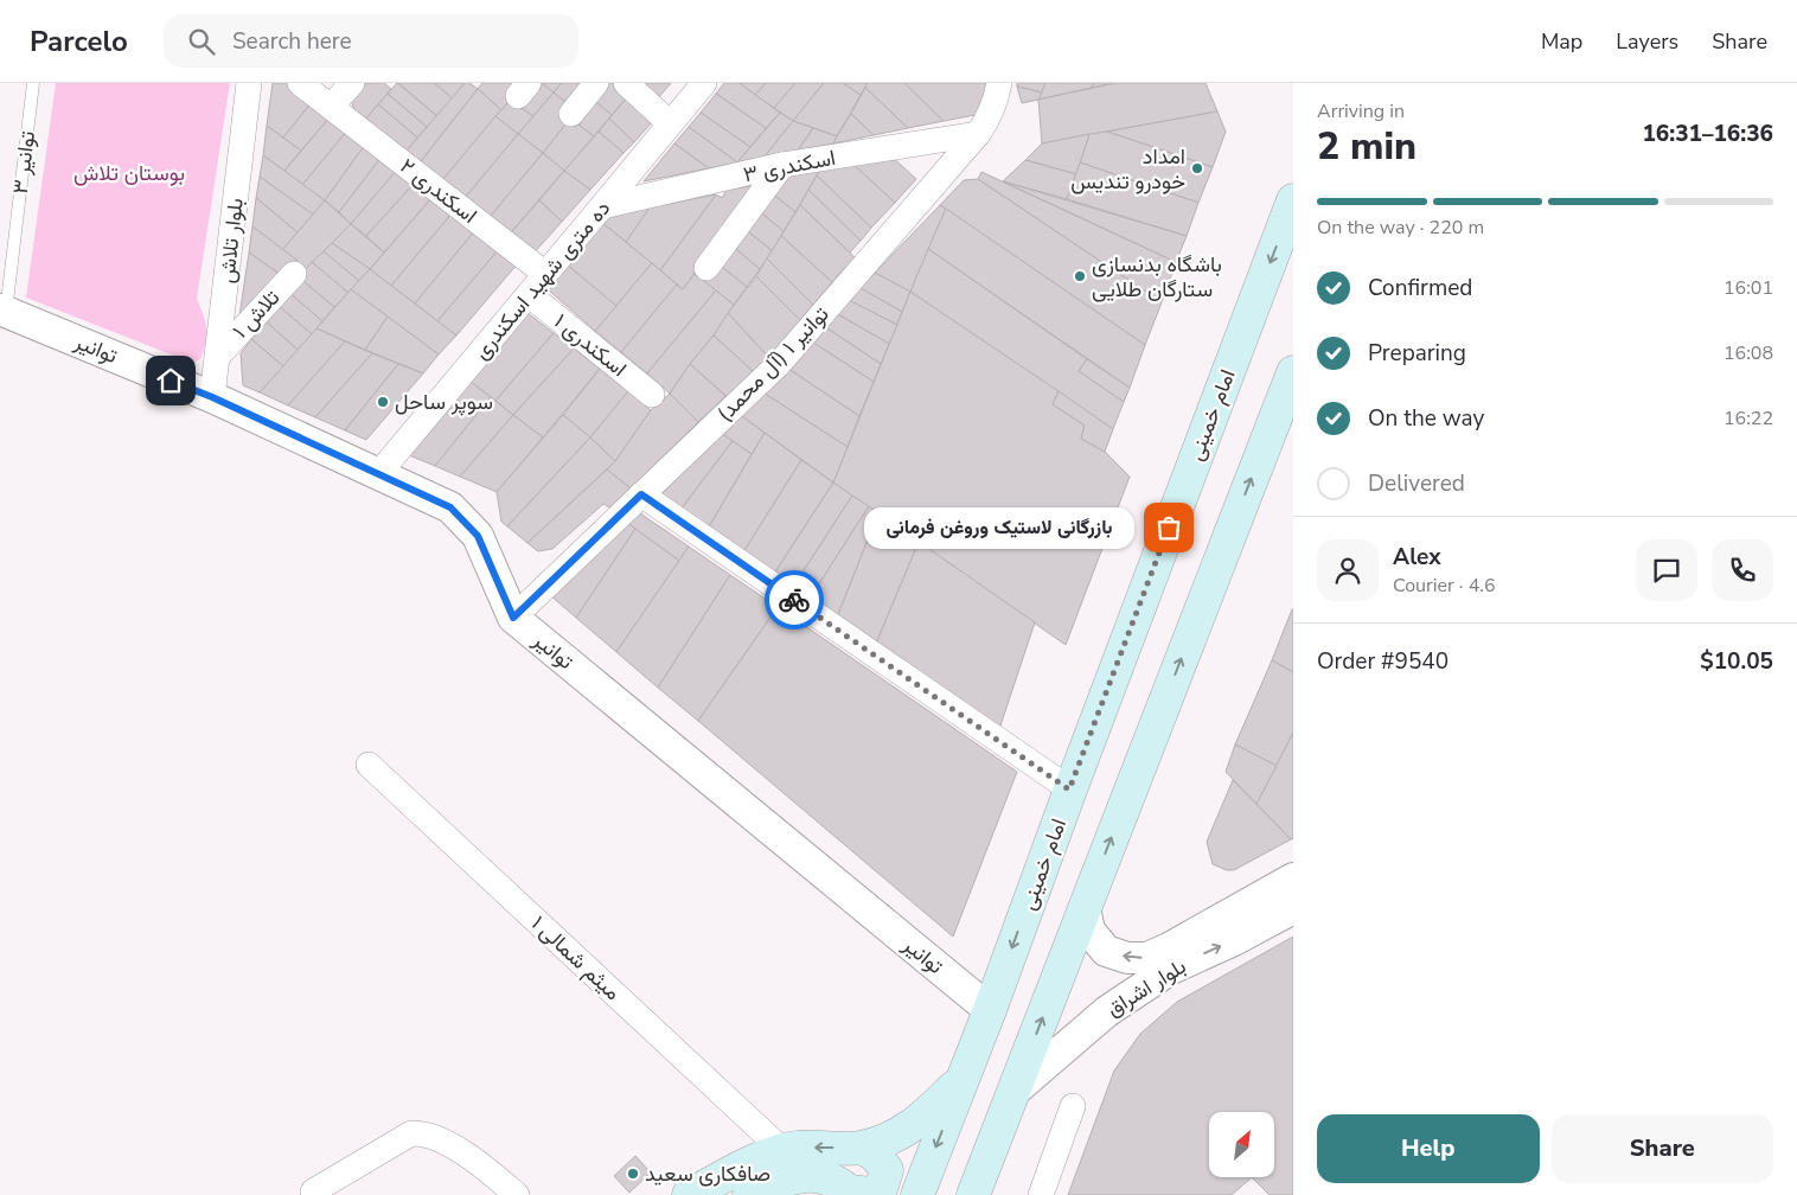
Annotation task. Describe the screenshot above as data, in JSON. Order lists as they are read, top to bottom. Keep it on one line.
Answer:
{"streets":{"main road":["امام خمینی"],"street":["اسکندری ۳","اسکندری ۲","بلوار تلاش","ده متری شهید اسکندری","تلاش ۱","اسکندری ۱","توانیر","توانیر ۱ (آل محمد)","میثم شمالی ۱","بلوار اشراق"],"lane":["توانیر ۳"]},"crossings":[["توانیر ۳","توانیر"],["اسکندری ۳","ده متری شهید اسکندری"],["اسکندری ۳","توانیر ۱ (آل محمد)"],["اسکندری ۲","ده متری شهید اسکندری"],["بلوار تلاش","تلاش ۱"],["بلوار تلاش","توانیر"],["ده متری شهید اسکندری","اسکندری ۱"],["ده متری شهید اسکندری","توانیر"],["توانیر","توانیر ۱ (آل محمد)"],["توانیر","امام خمینی"]],"parks":["بوستان تلاش"],"places":["امداد خودرو تندیس","باشگاه بدنسازی ستارگان طلایی","سوپر ساحل","بازرگانی لاستیک وروغن فرمانی","صافکاری سعید"],"north":"top right","page":{"header":"Parcelo","search":"Search here","nav":["Map","Layers","Share"],"heading":["2 min","Arriving in","16:31–16:36"],"panel":["Alex","Courier · 4.6","Order #9540","$10.05"],"bar":"On the way · 220 m","list":[["Confirmed","16:01"],["Preparing","16:08"],["On the way","16:22"],"Delivered"],"bubble":"بازرگانی لاستیک وروغن فرمانی","buttons":["Help","Share"]}}
